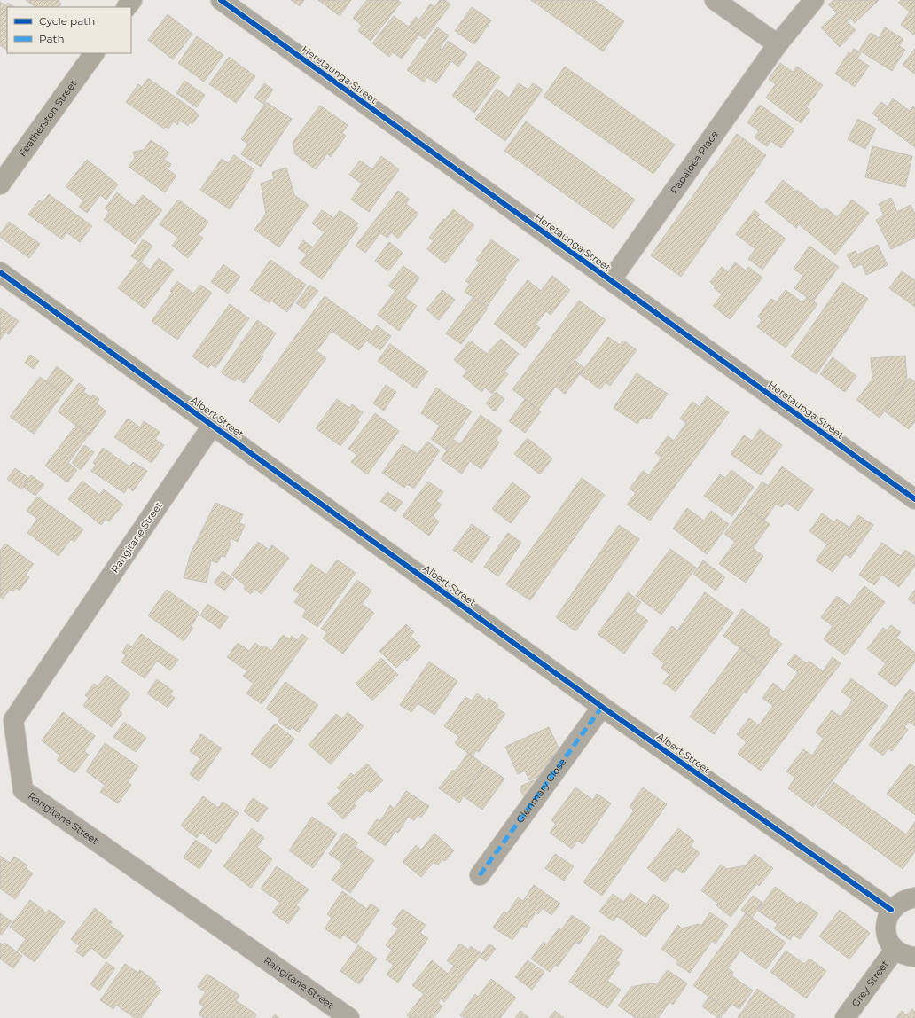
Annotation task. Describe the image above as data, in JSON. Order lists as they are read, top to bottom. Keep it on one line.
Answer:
{"streets":{"street":["Heretaunga Street","Featherston Street","Papaioea Place","Albert Street","Rangitane Street","Glenmary Close","Grey Street"]},"crossings":[["Heretaunga Street","Papaioea Place"],["Albert Street","Rangitane Street"],["Albert Street","Glenmary Close"]],"legend":["Cycle path","Path"]}
